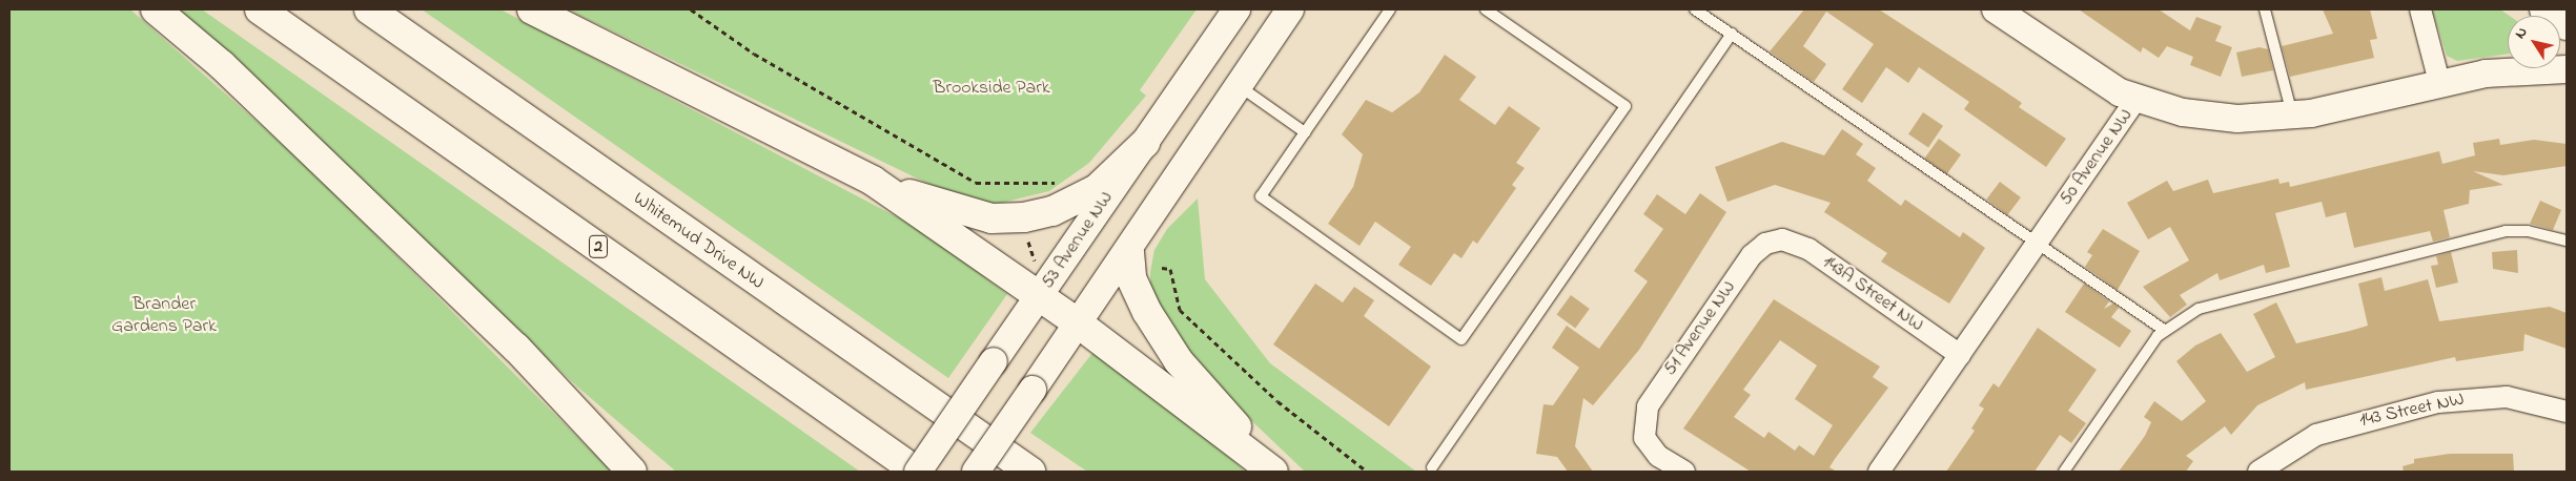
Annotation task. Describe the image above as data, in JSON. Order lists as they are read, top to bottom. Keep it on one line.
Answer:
{"streets":{"highway":["Whitemud Drive NW","2"],"street":["50 Avenue NW","53 Avenue NW","143A Street NW","51 Avenue NW","143 Street NW"]},"crossings":[["50 Avenue NW","143A Street NW"],["53 Avenue NW","2"],["143A Street NW","51 Avenue NW"]],"parks":["Brookside Park","Brander Gardens Park"],"north":"top left"}
